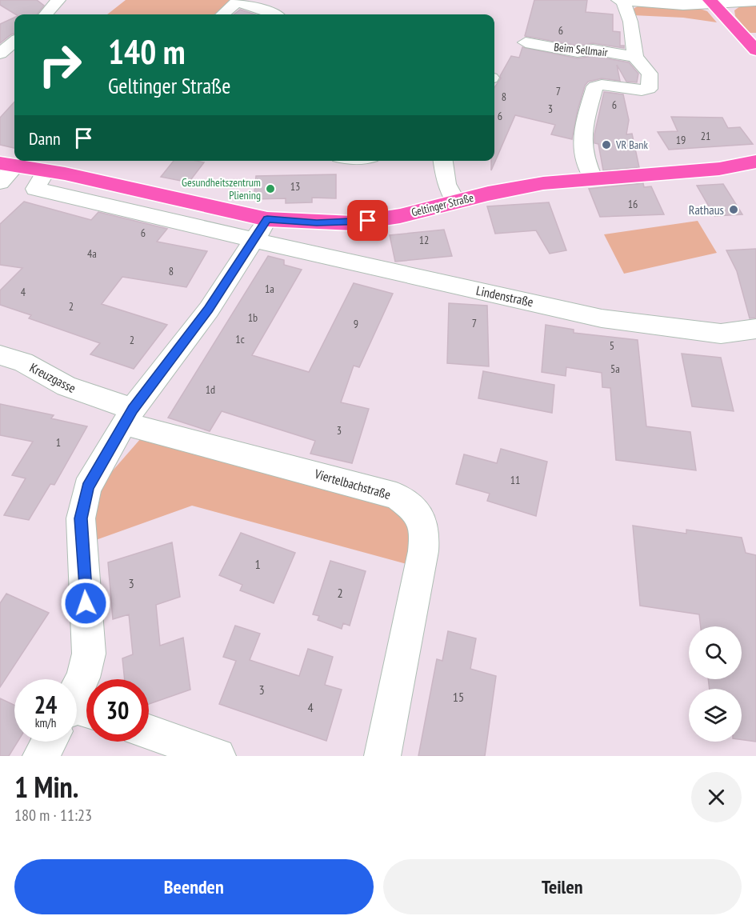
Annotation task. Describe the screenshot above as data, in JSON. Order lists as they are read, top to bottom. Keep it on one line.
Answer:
{"streets":{"main road":["Geltinger Straße"],"street":["Beim Sellmair","Lindenstraße","Kreuzgasse","Viertelbachstraße"]},"crossings":[["Kreuzgasse","Viertelbachstraße"]],"places":["VR Bank","Gesundheitszentrum Pliening","Rathaus"],"house_numbers":["6","7","8","6","3","6","21","19","13","16","6","12","4a","8","1a","4","2","1b","7","9","1c","2","5","5a","1d","3","1","11","1","3","2","3","15","4"],"page":{"turn":["140 m","Geltinger Straße"],"then":"Dann","speed":"24 km/h","limit":"30","heading":["1 Min.","180 m · 11:23"],"buttons":["Beenden","Teilen"]}}
